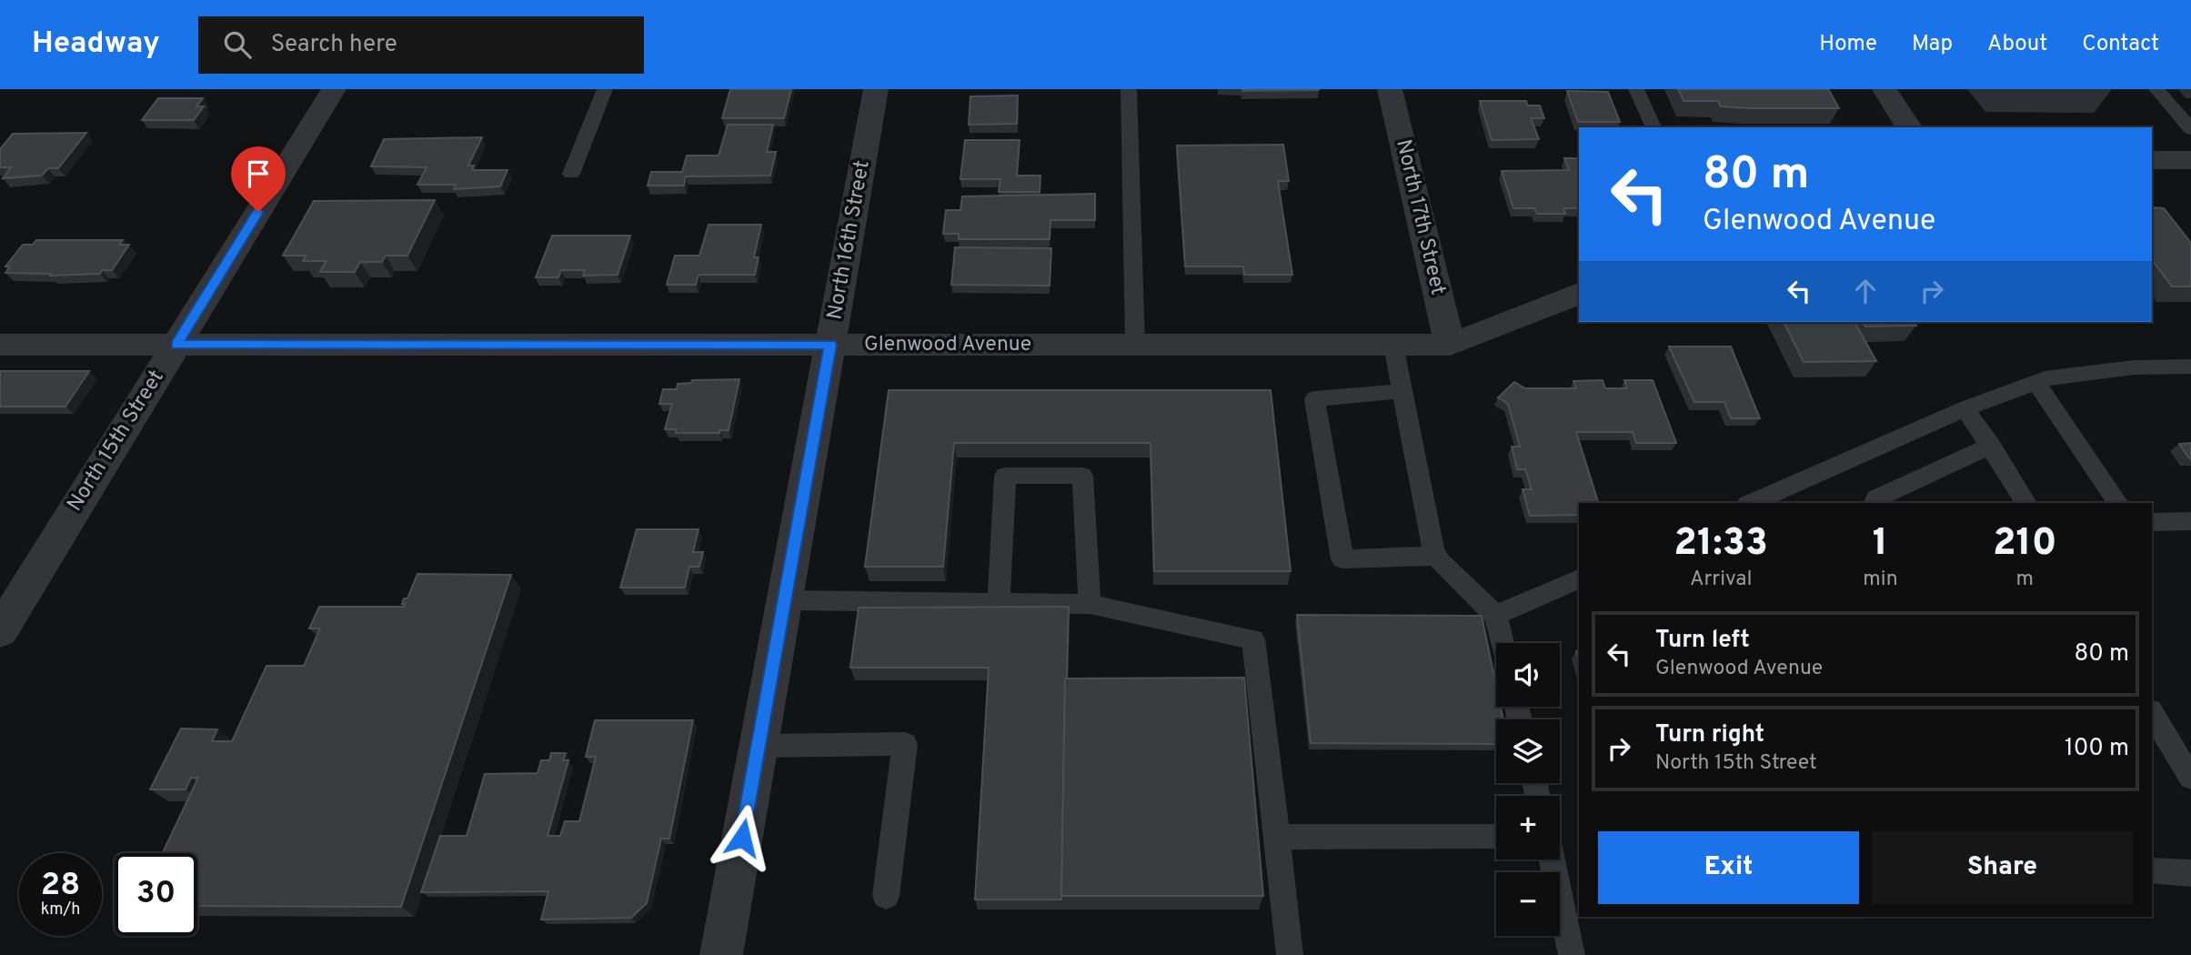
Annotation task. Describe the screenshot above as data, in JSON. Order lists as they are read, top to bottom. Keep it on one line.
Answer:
{"streets":{"street":["North 17th Street","North 16th Street","Glenwood Avenue","North 15th Street"]},"crossings":[["North 17th Street","Glenwood Avenue"],["North 16th Street","Glenwood Avenue"],["Glenwood Avenue","North 15th Street"]],"page":{"header":"Headway","search":"Search here","nav":["Home","Map","About","Contact"],"turn":["80 m","Glenwood Avenue"],"eta":["21:33","Arrival","1","min","210","m"],"list":[{"name":"Turn left","note":"Glenwood Avenue","value":"80 m"},{"name":"Turn right","note":"North 15th Street","value":"100 m"}],"map_buttons":["+","−"],"buttons":["Exit","Share"],"speed":"28 km/h","limit":"30"}}
